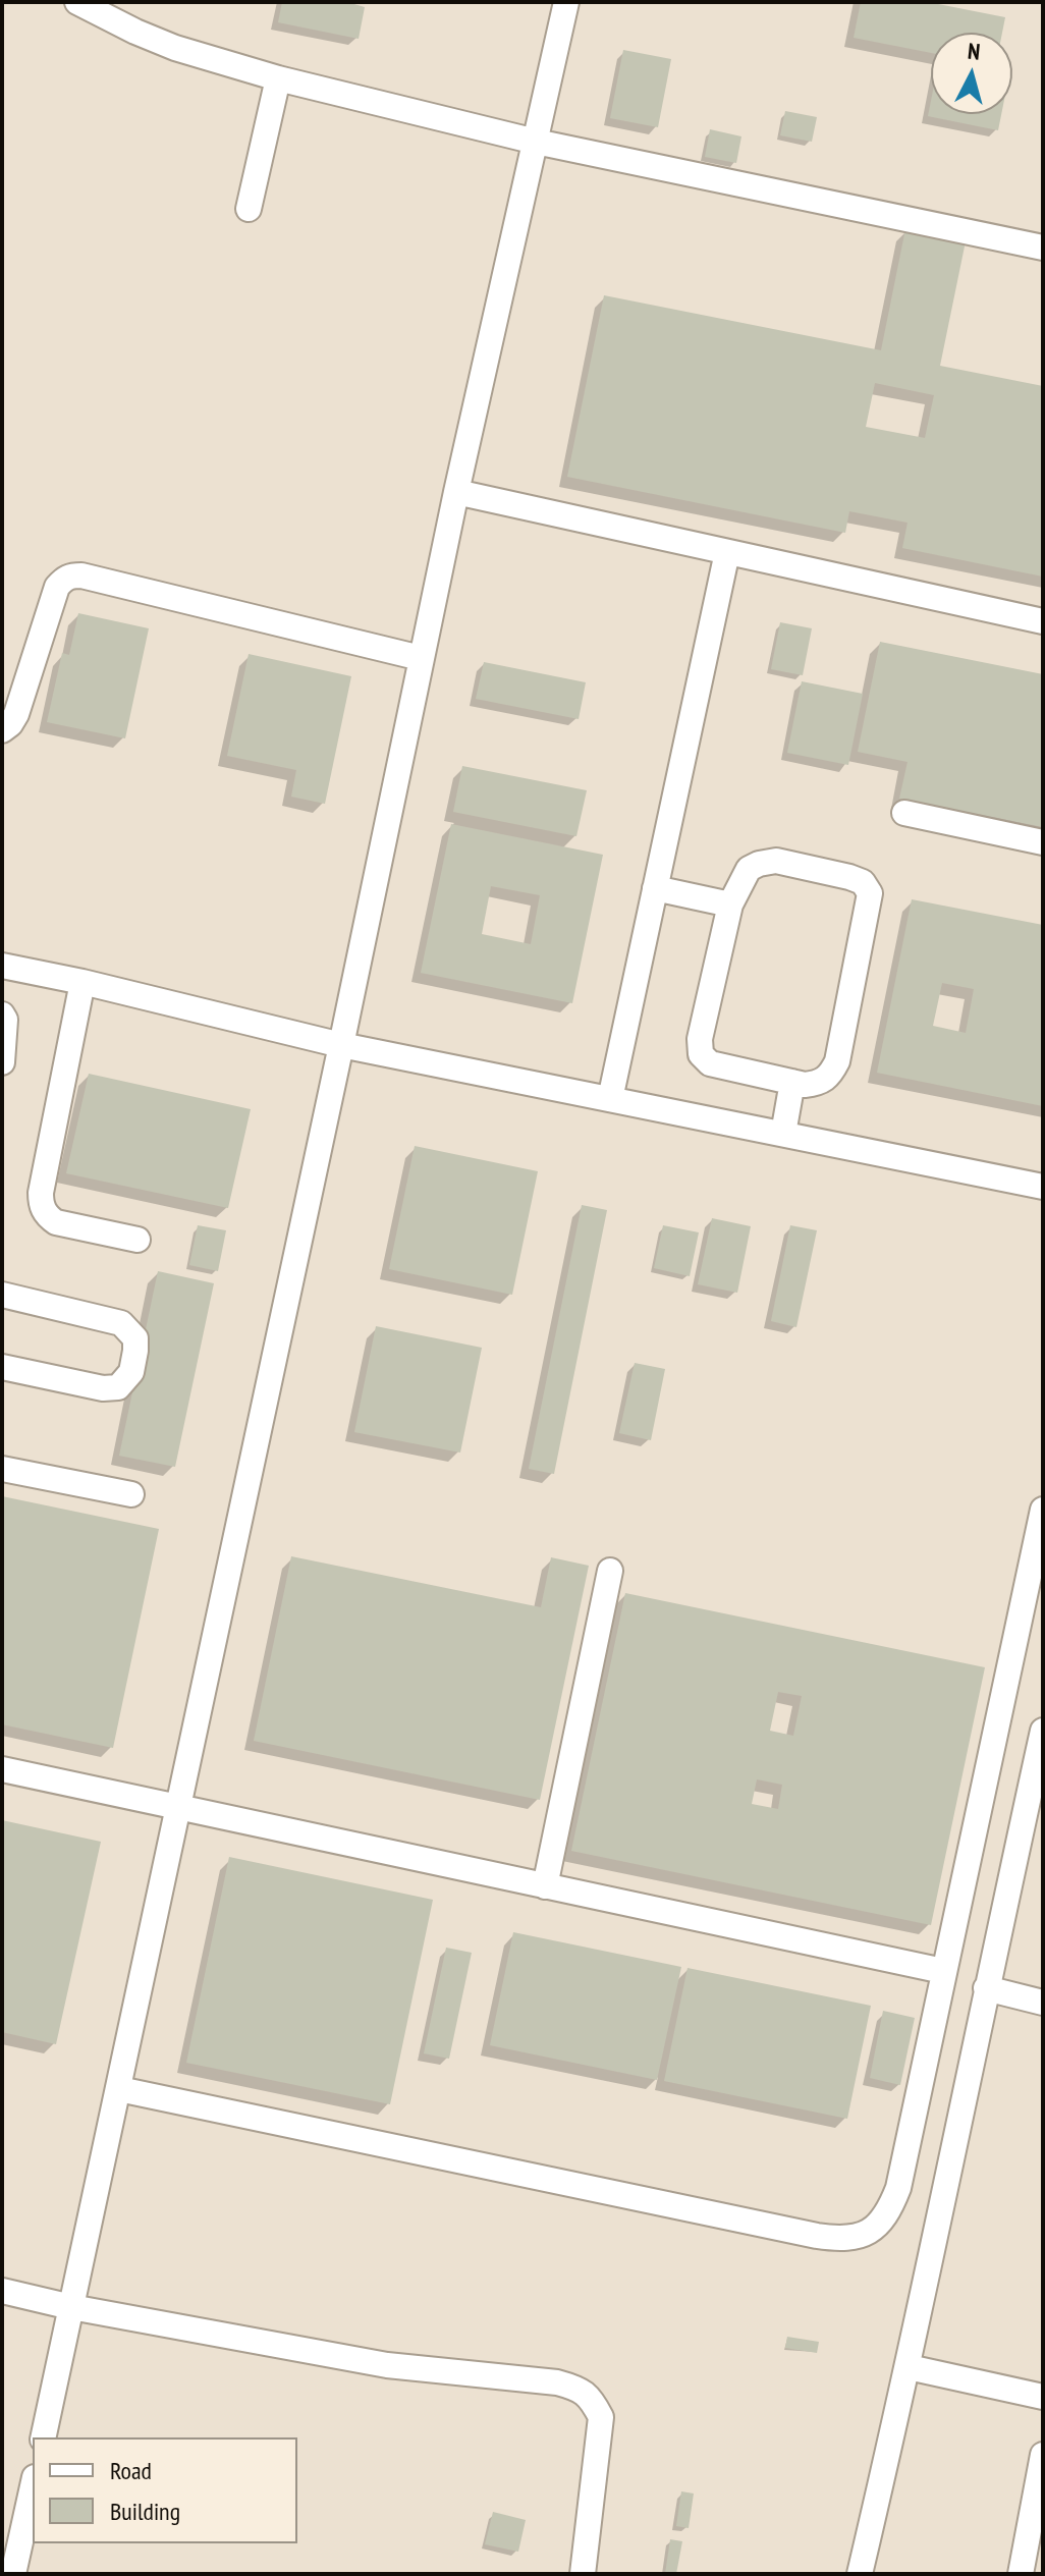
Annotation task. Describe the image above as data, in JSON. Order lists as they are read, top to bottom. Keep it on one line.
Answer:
{"legend":["Road","Building"],"north":"top"}
